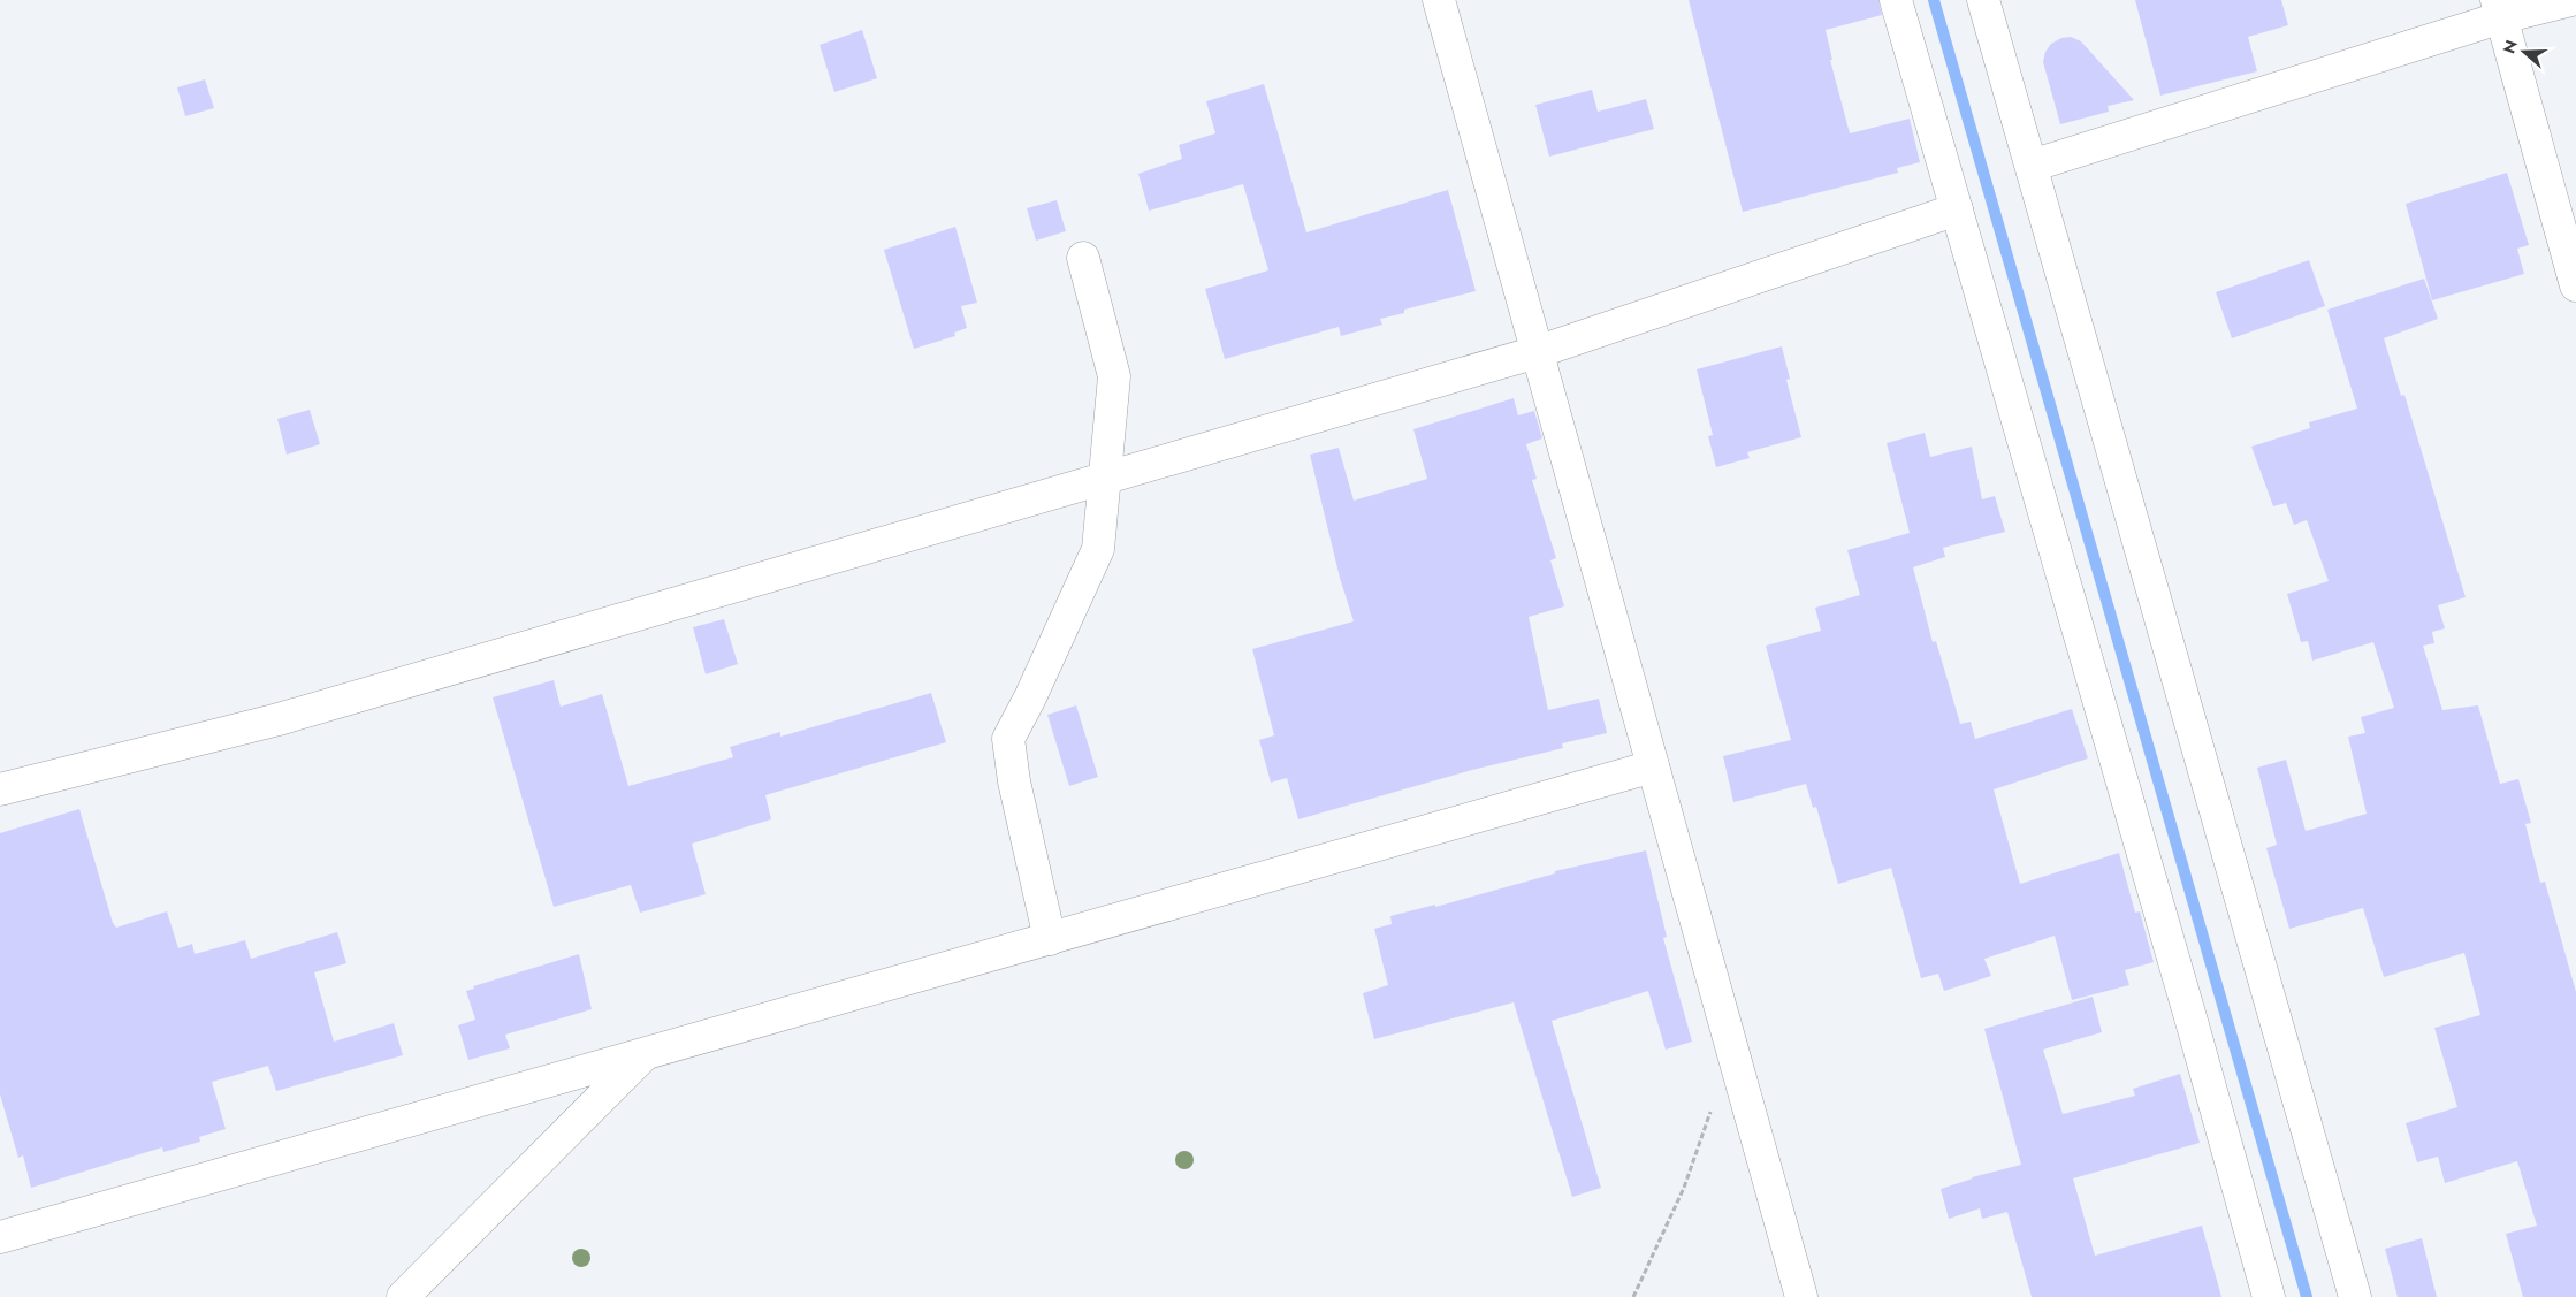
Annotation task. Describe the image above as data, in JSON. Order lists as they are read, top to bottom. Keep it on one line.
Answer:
{"north":"left"}
